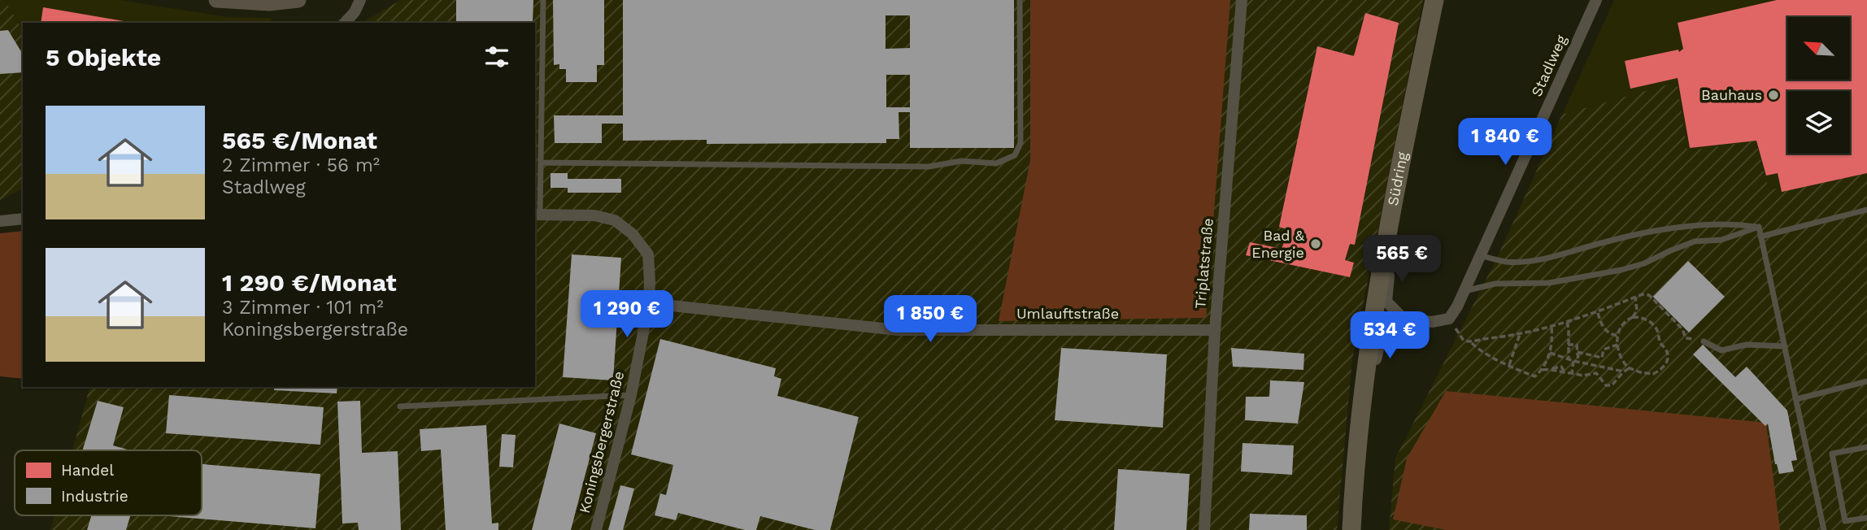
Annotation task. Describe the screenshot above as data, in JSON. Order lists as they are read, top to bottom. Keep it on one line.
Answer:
{"streets":{"main road":["Südring"],"street":["Stadlweg","Triplatstraße","Umlauftstraße","Koningsbergerstraße"]},"crossings":[["Triplatstraße","Umlauftstraße"],["Umlauftstraße","Koningsbergerstraße"]],"places":["Bauhaus","Bad & Energie"],"legend":["Handel","Industrie"],"north":"top left","page":{"heading":"5 Objekte","list":[{"name":"565 €/Monat","note":"2 Zimmer · 56 m² · Stadlweg"},{"name":"1 290 €/Monat","note":"3 Zimmer · 101 m² · Koningsbergerstraße"}],"price":["1 840 €","565 €","1 290 €","1 850 €","534 €"]}}
